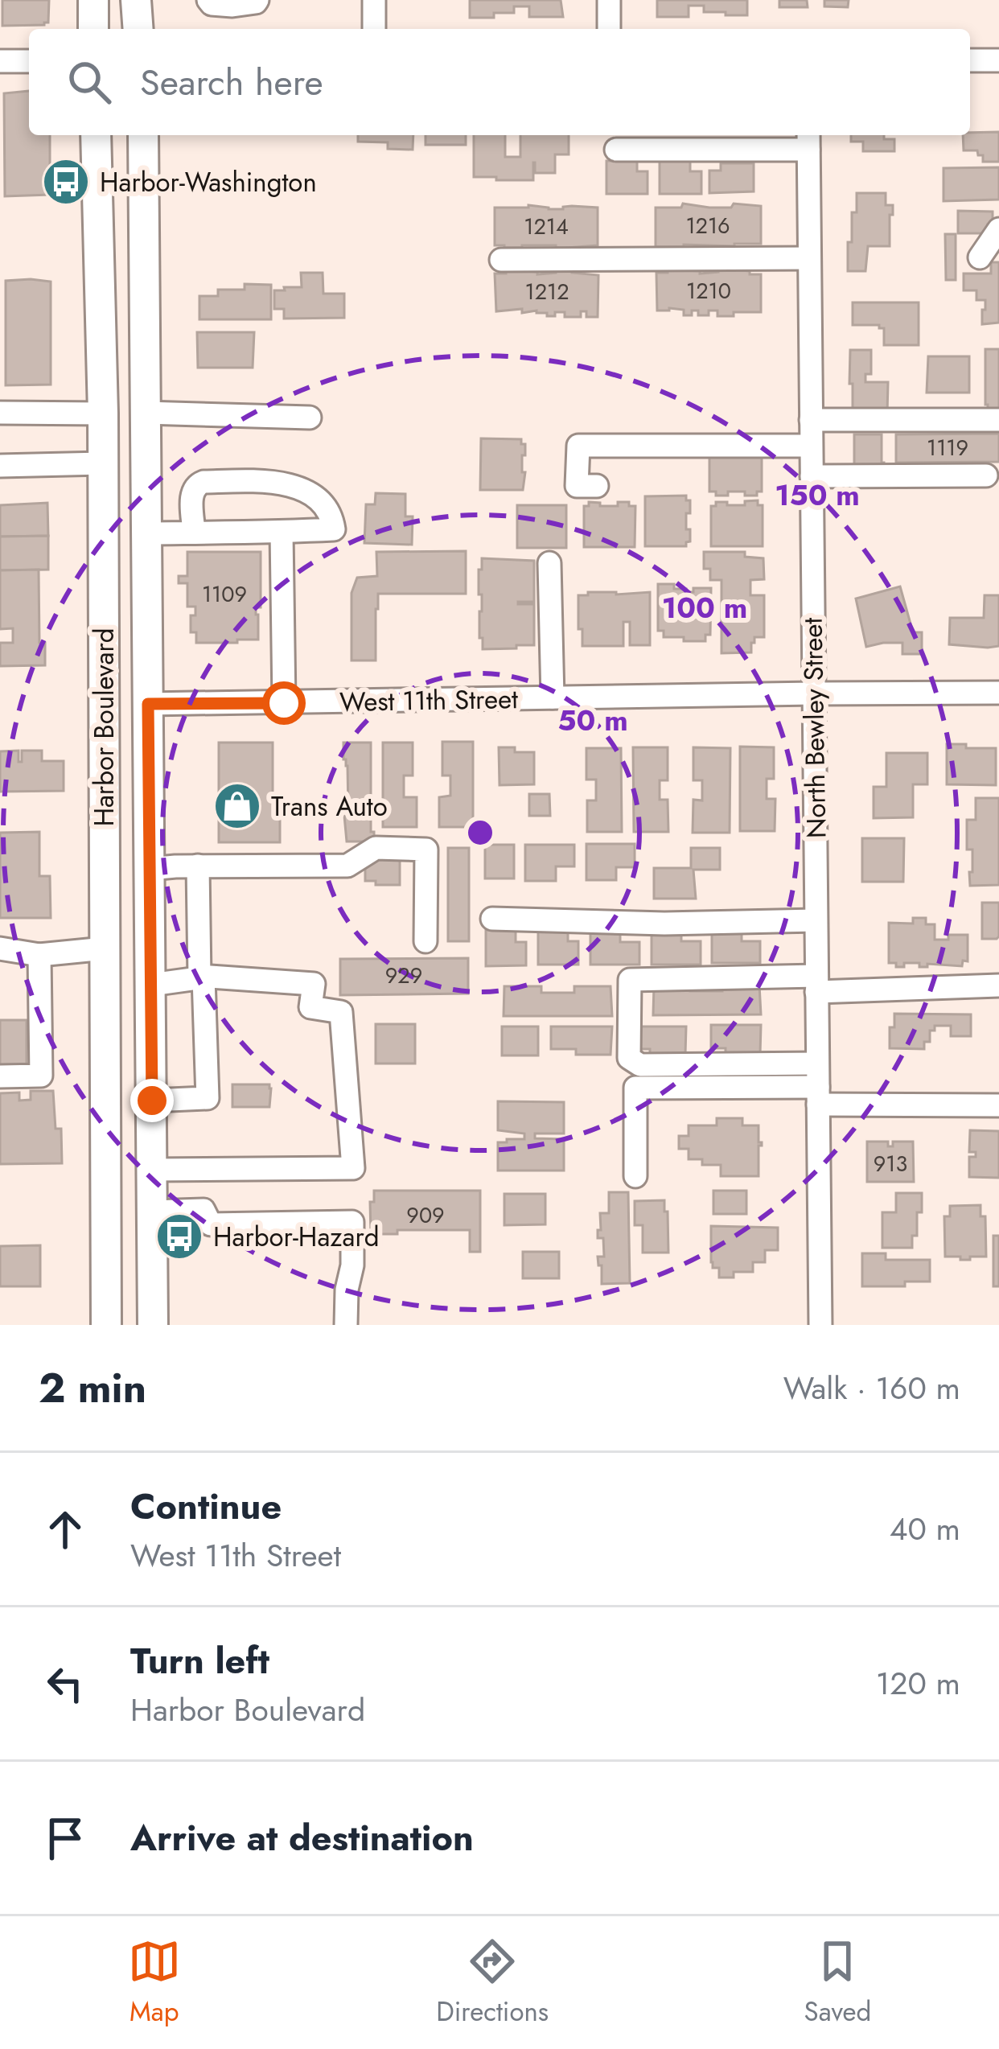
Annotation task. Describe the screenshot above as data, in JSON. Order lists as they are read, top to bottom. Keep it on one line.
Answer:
{"streets":{"main road":["Harbor Boulevard"],"street":["West 11th Street","North Bewley Street"]},"crossings":[["West 11th Street","Harbor Boulevard"],["West 11th Street","North Bewley Street"]],"places":{"bus stop":["Harbor-Washington","Harbor-Hazard"],"shop":["Trans Auto"]},"house_numbers":["1216","1214","1210","1212","1119","1109","929","913","909"],"page":{"search":"Search here","heading":["2 min","Walk · 160 m"],"list":[["Continue","West 11th Street","40 m"],["Turn left","Harbor Boulevard","120 m"],"Arrive at destination"],"nav":["Map","Directions","Saved"]},"rings":["150 m","100 m","50 m"]}
